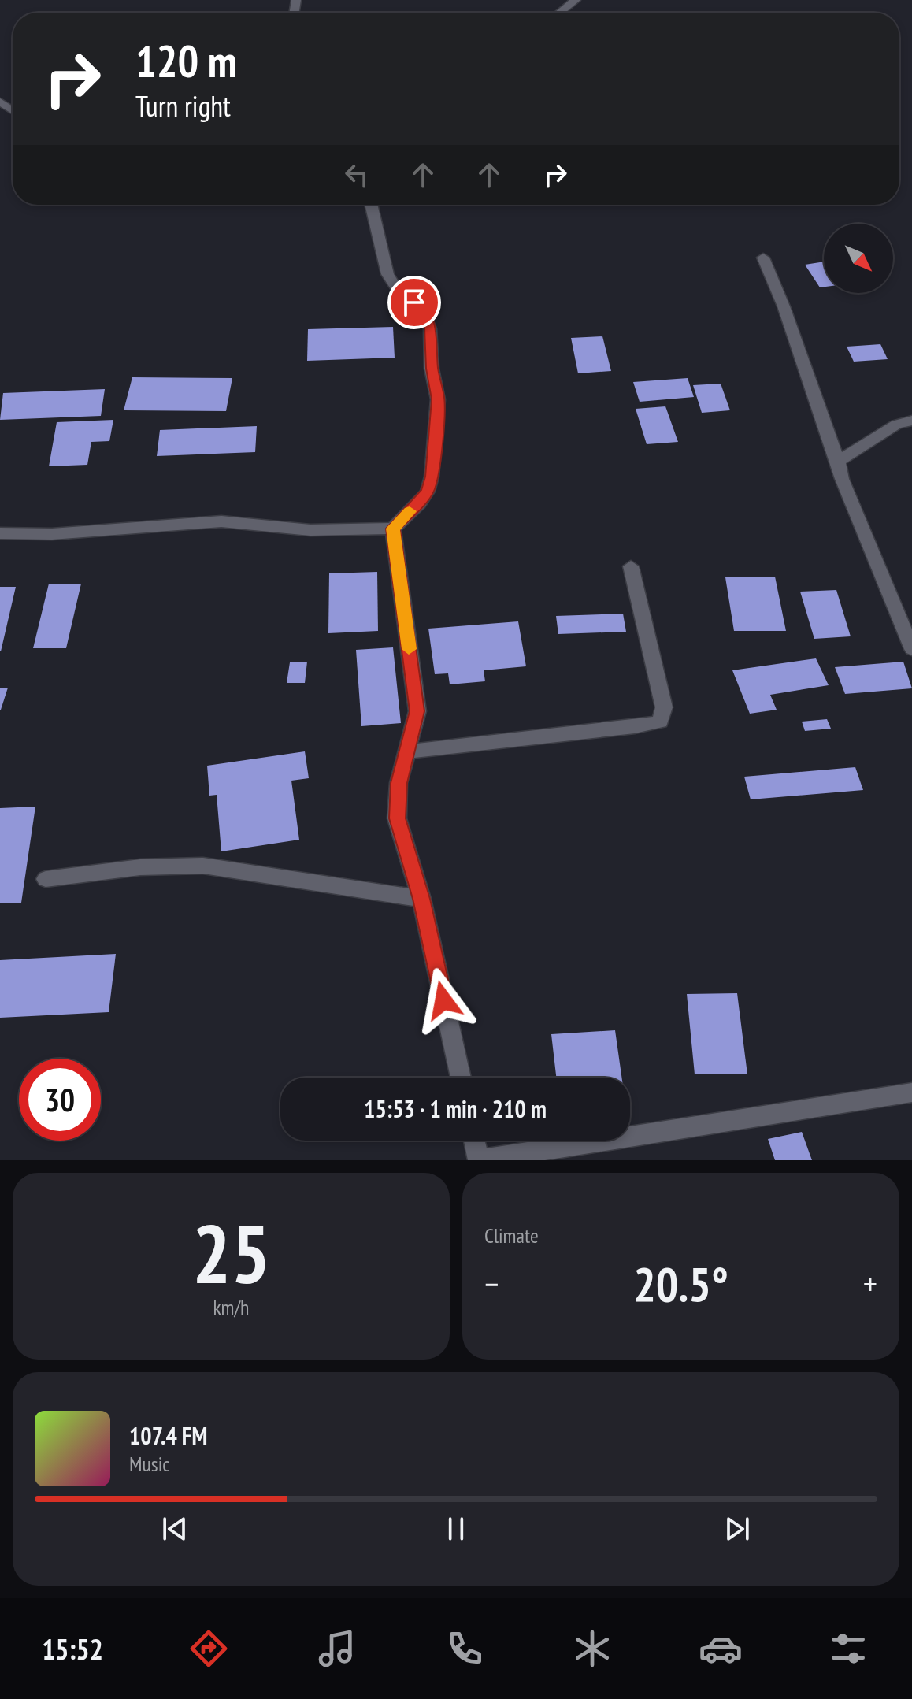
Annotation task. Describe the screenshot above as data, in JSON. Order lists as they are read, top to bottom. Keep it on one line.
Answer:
{"north":"bottom right","page":{"turn":["120 m","Turn right"],"limit":"30","trip":"15:53 · 1 min · 210 m","tile":[["25","km/h"],"Climate"],"heat":["−","20.5°","+"],"song":["107.4 FM","Music"],"tabs":"15:52"}}
